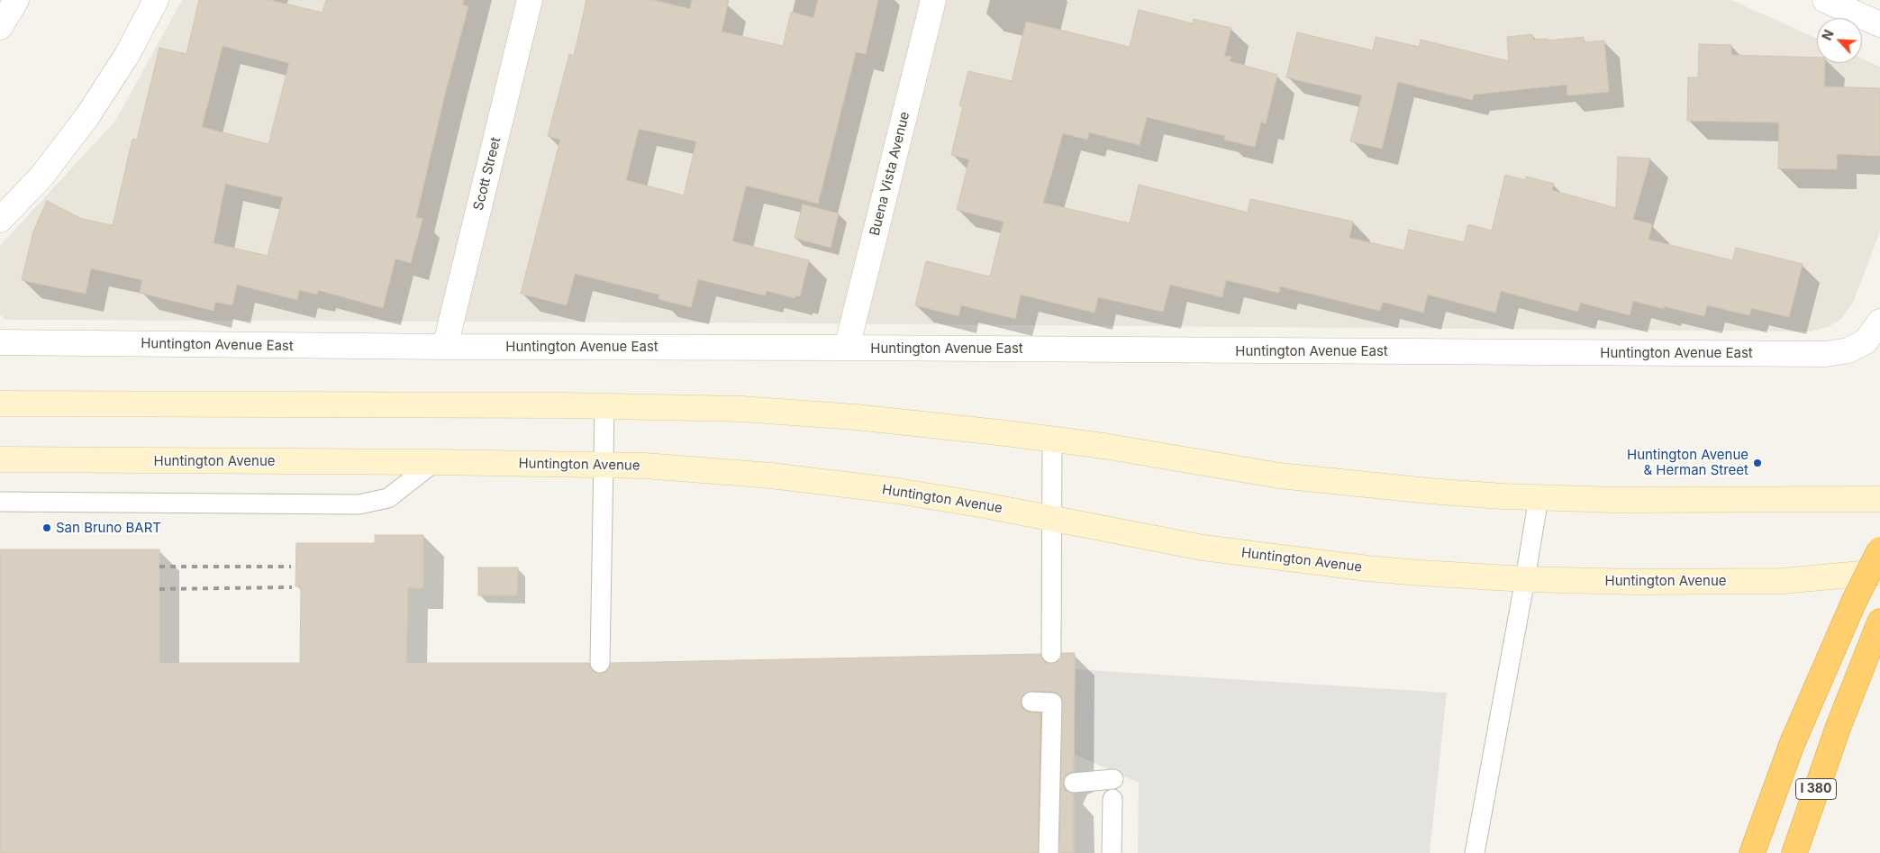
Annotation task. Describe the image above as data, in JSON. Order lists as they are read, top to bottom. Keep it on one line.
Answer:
{"streets":{"highway":["I 380"],"street":["Scott Street","Buena Vista Avenue","Huntington Avenue East","Huntington Avenue"]},"crossings":[["Scott Street","Huntington Avenue East"],["Buena Vista Avenue","Huntington Avenue East"]],"places":["Huntington Avenue & Herman Street","San Bruno BART"],"north":"top left"}
